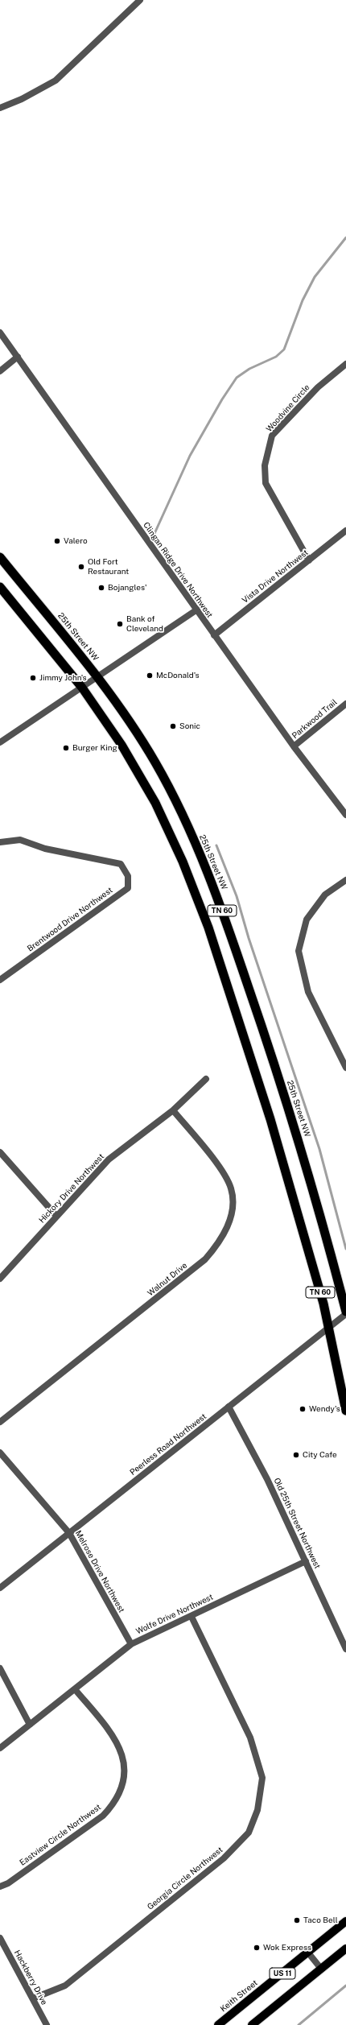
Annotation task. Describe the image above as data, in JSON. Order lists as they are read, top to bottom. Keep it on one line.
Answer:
{"streets":{"highway":["25th Street NW","TN 60"],"main road":["US 11","Keith Street"],"street":["Woodvine Circle","Clingan Ridge Drive Northwest","Vista Drive Northwest","Parkwood Trail","Brentwood Drive Northwest","Hickory Drive Northwest","Walnut Drive","Peerless Road Northwest","Old 25th Street Northwest","Melrose Drive Northwest","Wolfe Drive Northwest","Eastview Circle Northwest","Georgia Circle Northwest","Hackberry Drive"]},"crossings":[["Woodvine Circle","Vista Drive Northwest"],["Clingan Ridge Drive Northwest","Vista Drive Northwest"],["Clingan Ridge Drive Northwest","Parkwood Trail"],["25th Street NW","Peerless Road Northwest"],["TN 60","Peerless Road Northwest"],["Hickory Drive Northwest","Walnut Drive"],["Peerless Road Northwest","Old 25th Street Northwest"],["Peerless Road Northwest","Melrose Drive Northwest"],["Old 25th Street Northwest","Wolfe Drive Northwest"],["Melrose Drive Northwest","Wolfe Drive Northwest"],["Wolfe Drive Northwest","Eastview Circle Northwest"],["Wolfe Drive Northwest","Georgia Circle Northwest"],["Georgia Circle Northwest","Hackberry Drive"]],"places":["Valero","Old Fort Restaurant","Bojangles'","Bank of Cleveland","McDonald's","Jimmy John's","Sonic","Burger King","Wendy's","City Cafe","Taco Bell","Wok Express"]}
